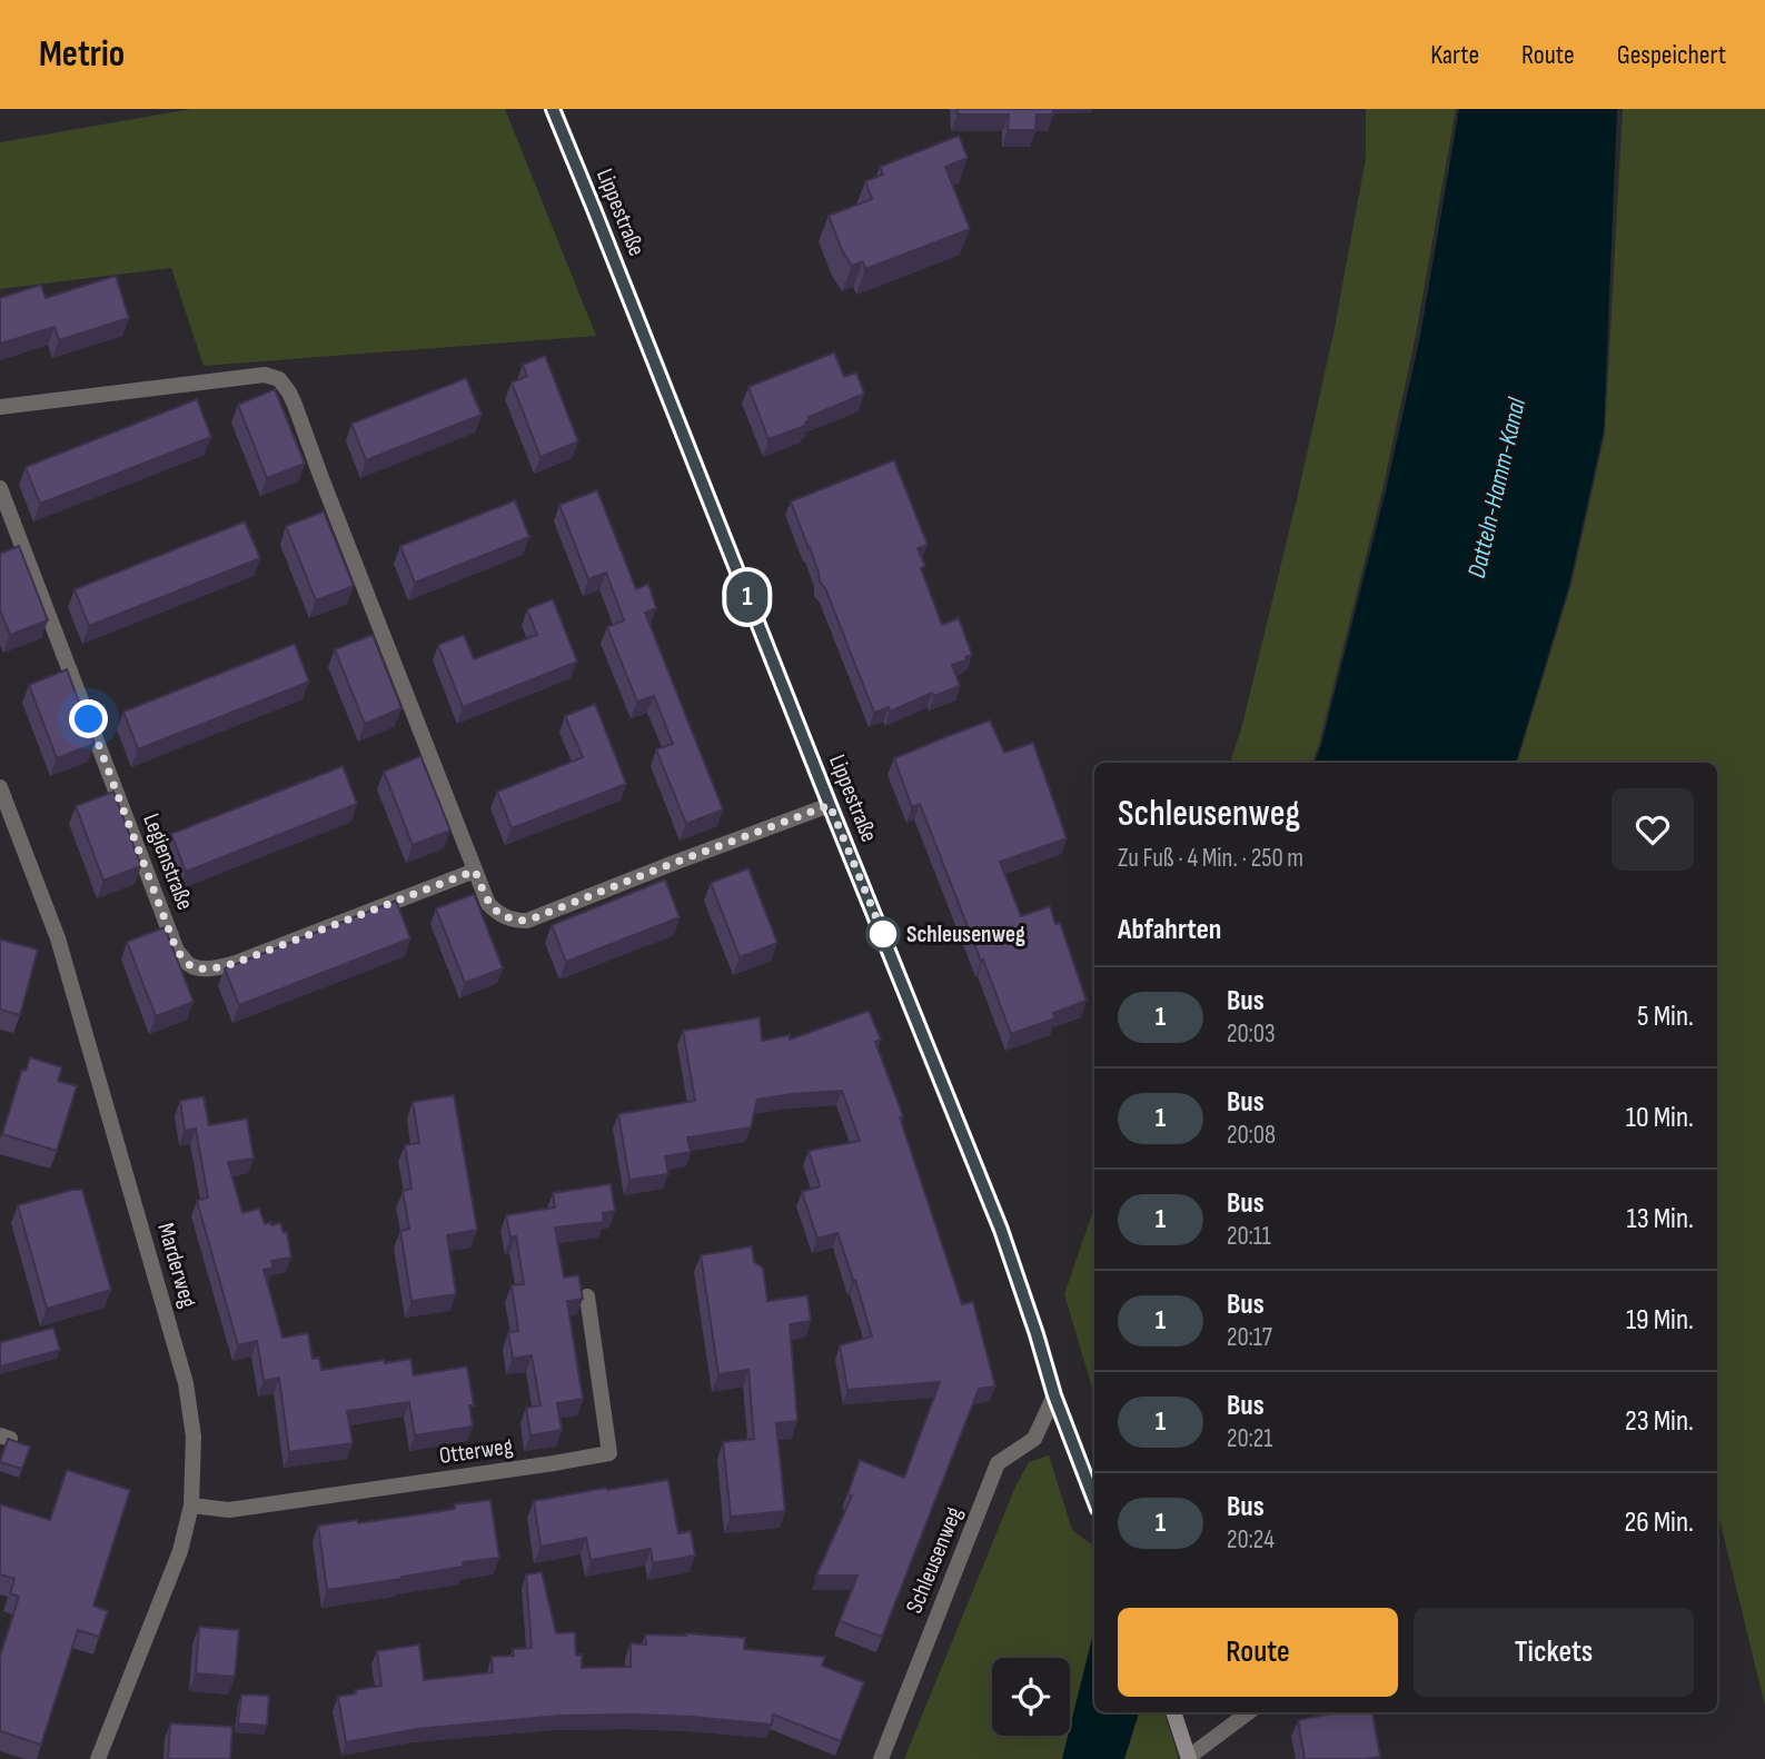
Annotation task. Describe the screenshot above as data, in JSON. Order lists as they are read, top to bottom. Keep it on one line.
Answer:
{"streets":{"main road":["Lippestraße"],"street":["Legienstraße","Marderweg","Otterweg","Schleusenweg"]},"crossings":[["Lippestraße","Schleusenweg"],["Marderweg","Otterweg"]],"water":["Datteln-Hamm-Kanal"],"places":["Schleusenweg"],"lines":["bus line 1"],"page":{"header":"Metrio","nav":["Karte","Route","Gespeichert"],"on_map":"1","heading":[["Schleusenweg","Zu Fuß · 4 Min. · 250 m"],"Abfahrten"],"list":[{"mark":"1","name":"Bus","note":"20:03","value":"5 Min."},{"mark":"1","name":"Bus","note":"20:08","value":"10 Min."},{"mark":"1","name":"Bus","note":"20:11","value":"13 Min."},{"mark":"1","name":"Bus","note":"20:17","value":"19 Min."},{"mark":"1","name":"Bus","note":"20:21","value":"23 Min."},{"mark":"1","name":"Bus","note":"20:24","value":"26 Min."}],"buttons":["Route","Tickets"]}}
